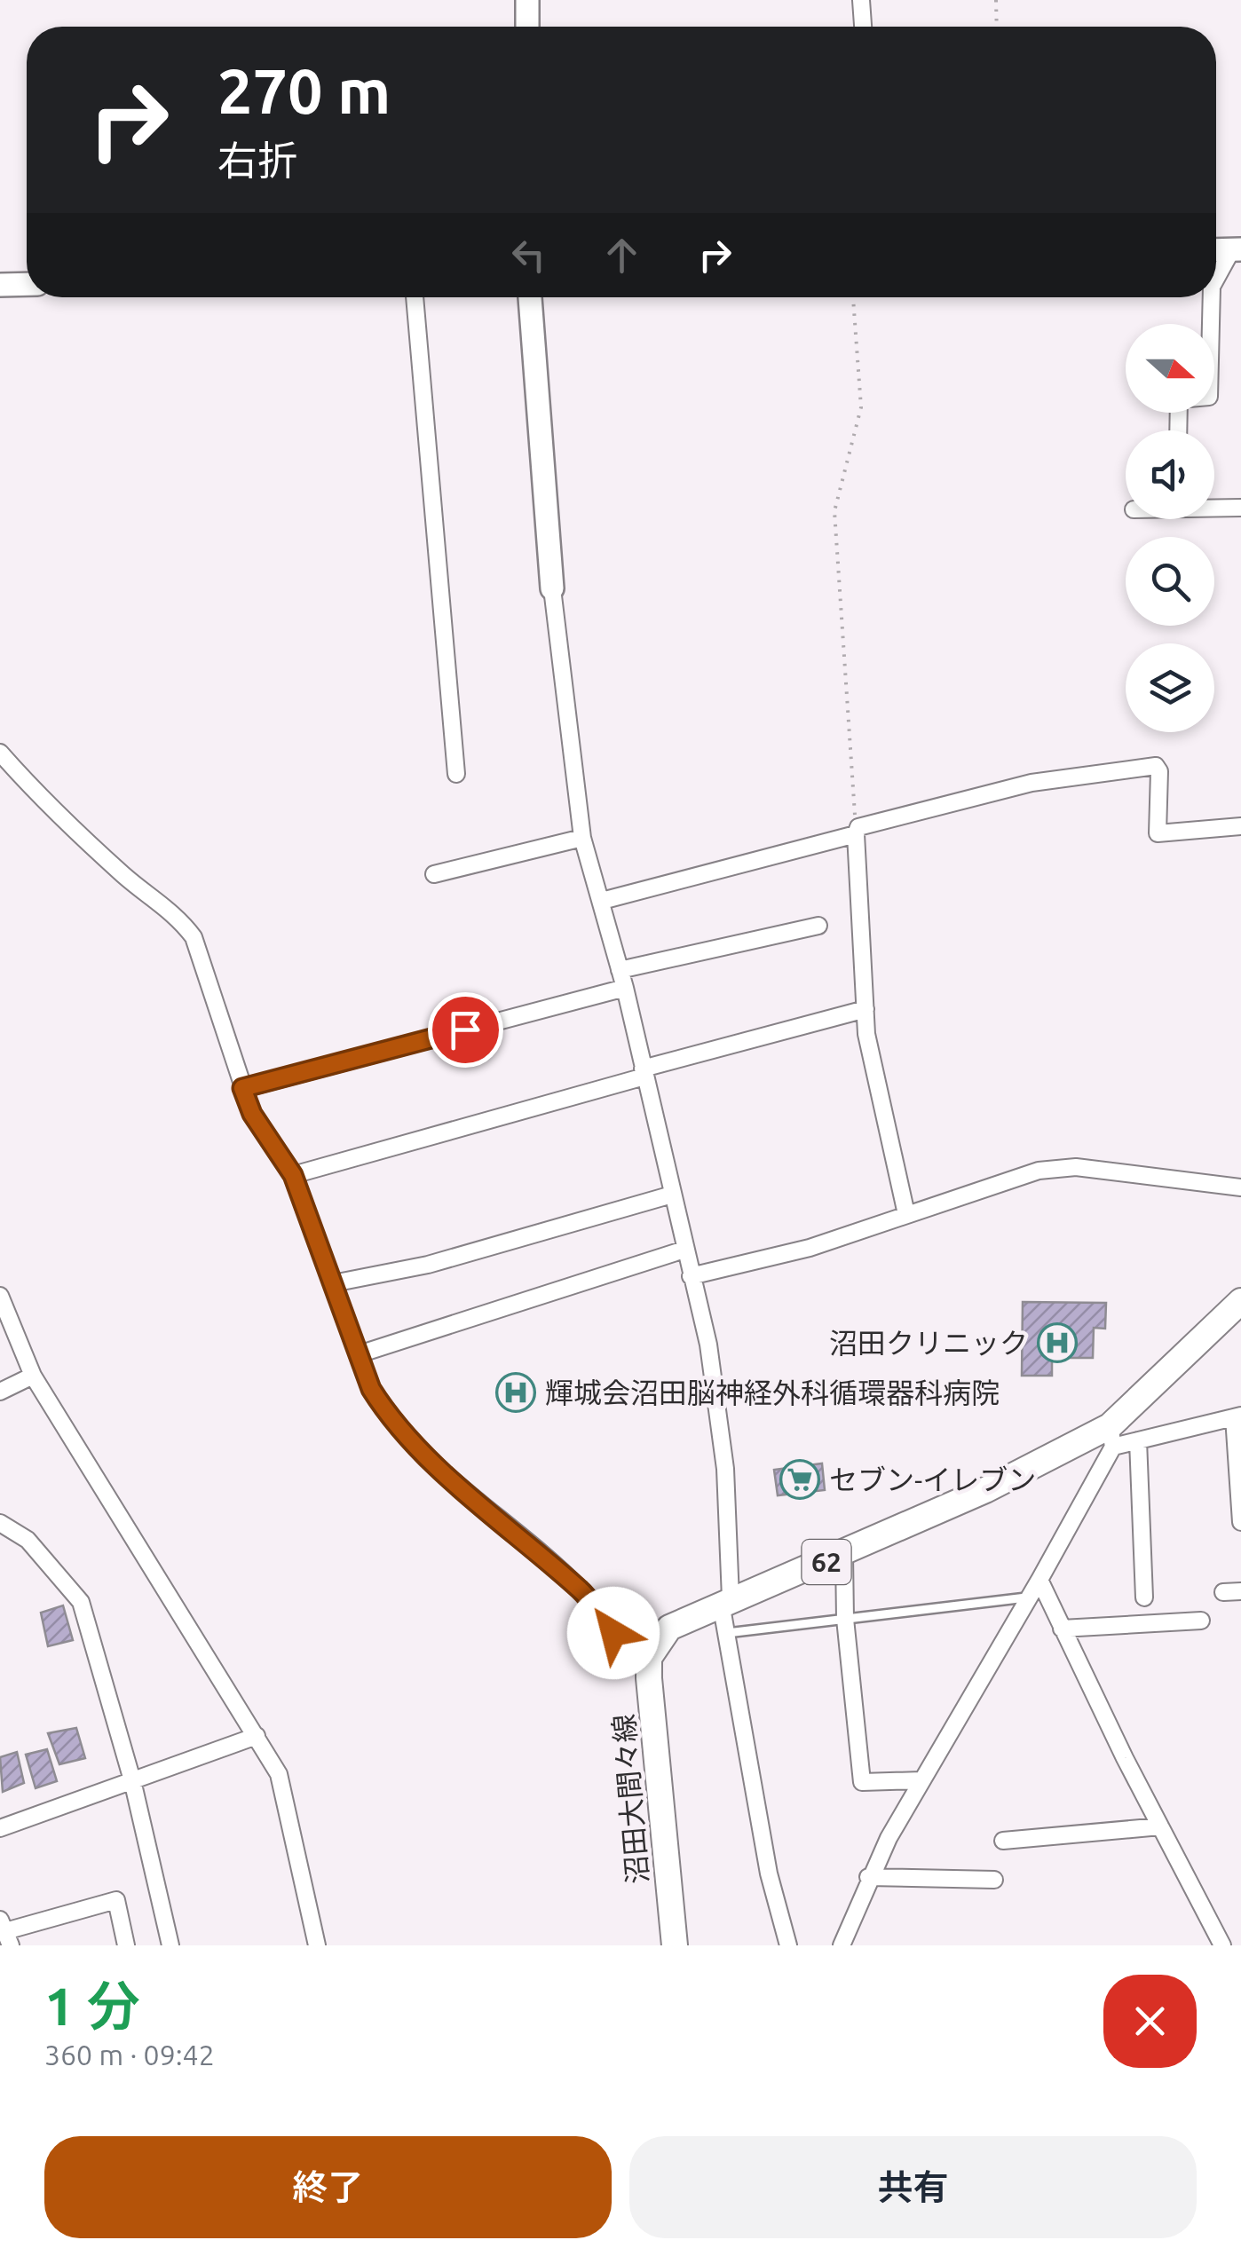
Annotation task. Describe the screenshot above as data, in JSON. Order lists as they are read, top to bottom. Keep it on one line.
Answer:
{"streets":{"main road":["62","沼田大間々線"]},"crossings":[["62","沼田大間々線"]],"places":{"hospital":["沼田クリニック","輝城会沼田脳神経外科循環器科病院"],"supermarket":["セブン-イレブン"]},"north":"right","page":{"turn":["270 m","右折"],"heading":["1 分","360 m · 09:42"],"buttons":["終了","共有"]}}
